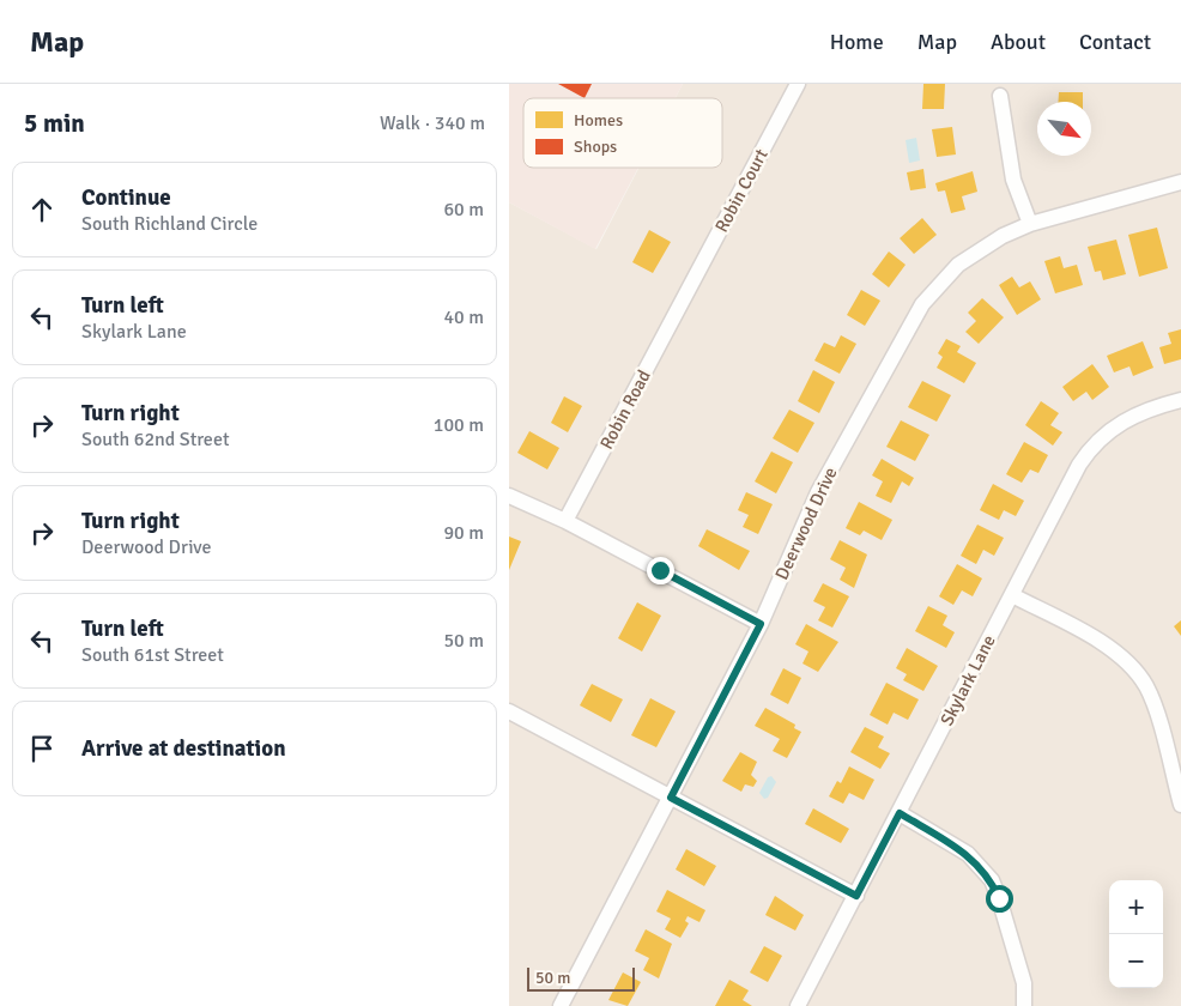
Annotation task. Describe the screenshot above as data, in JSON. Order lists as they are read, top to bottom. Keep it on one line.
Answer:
{"streets":{"street":["Robin Court","Robin Road","Deerwood Drive","Skylark Lane"]},"crossings":[["Robin Court","Robin Road"]],"legend":["Homes","Shops"],"scale_bar":"50 m","north":"bottom right","page":{"header":"Map","nav":["Home","Map","About","Contact"],"heading":["5 min","Walk · 340 m"],"list":[["Continue","South Richland Circle","60 m"],["Turn left","Skylark Lane","40 m"],["Turn right","South 62nd Street","100 m"],["Turn right","Deerwood Drive","90 m"],["Turn left","South 61st Street","50 m"],"Arrive at destination"],"map_buttons":["+","−"],"scale":"50 m"}}
